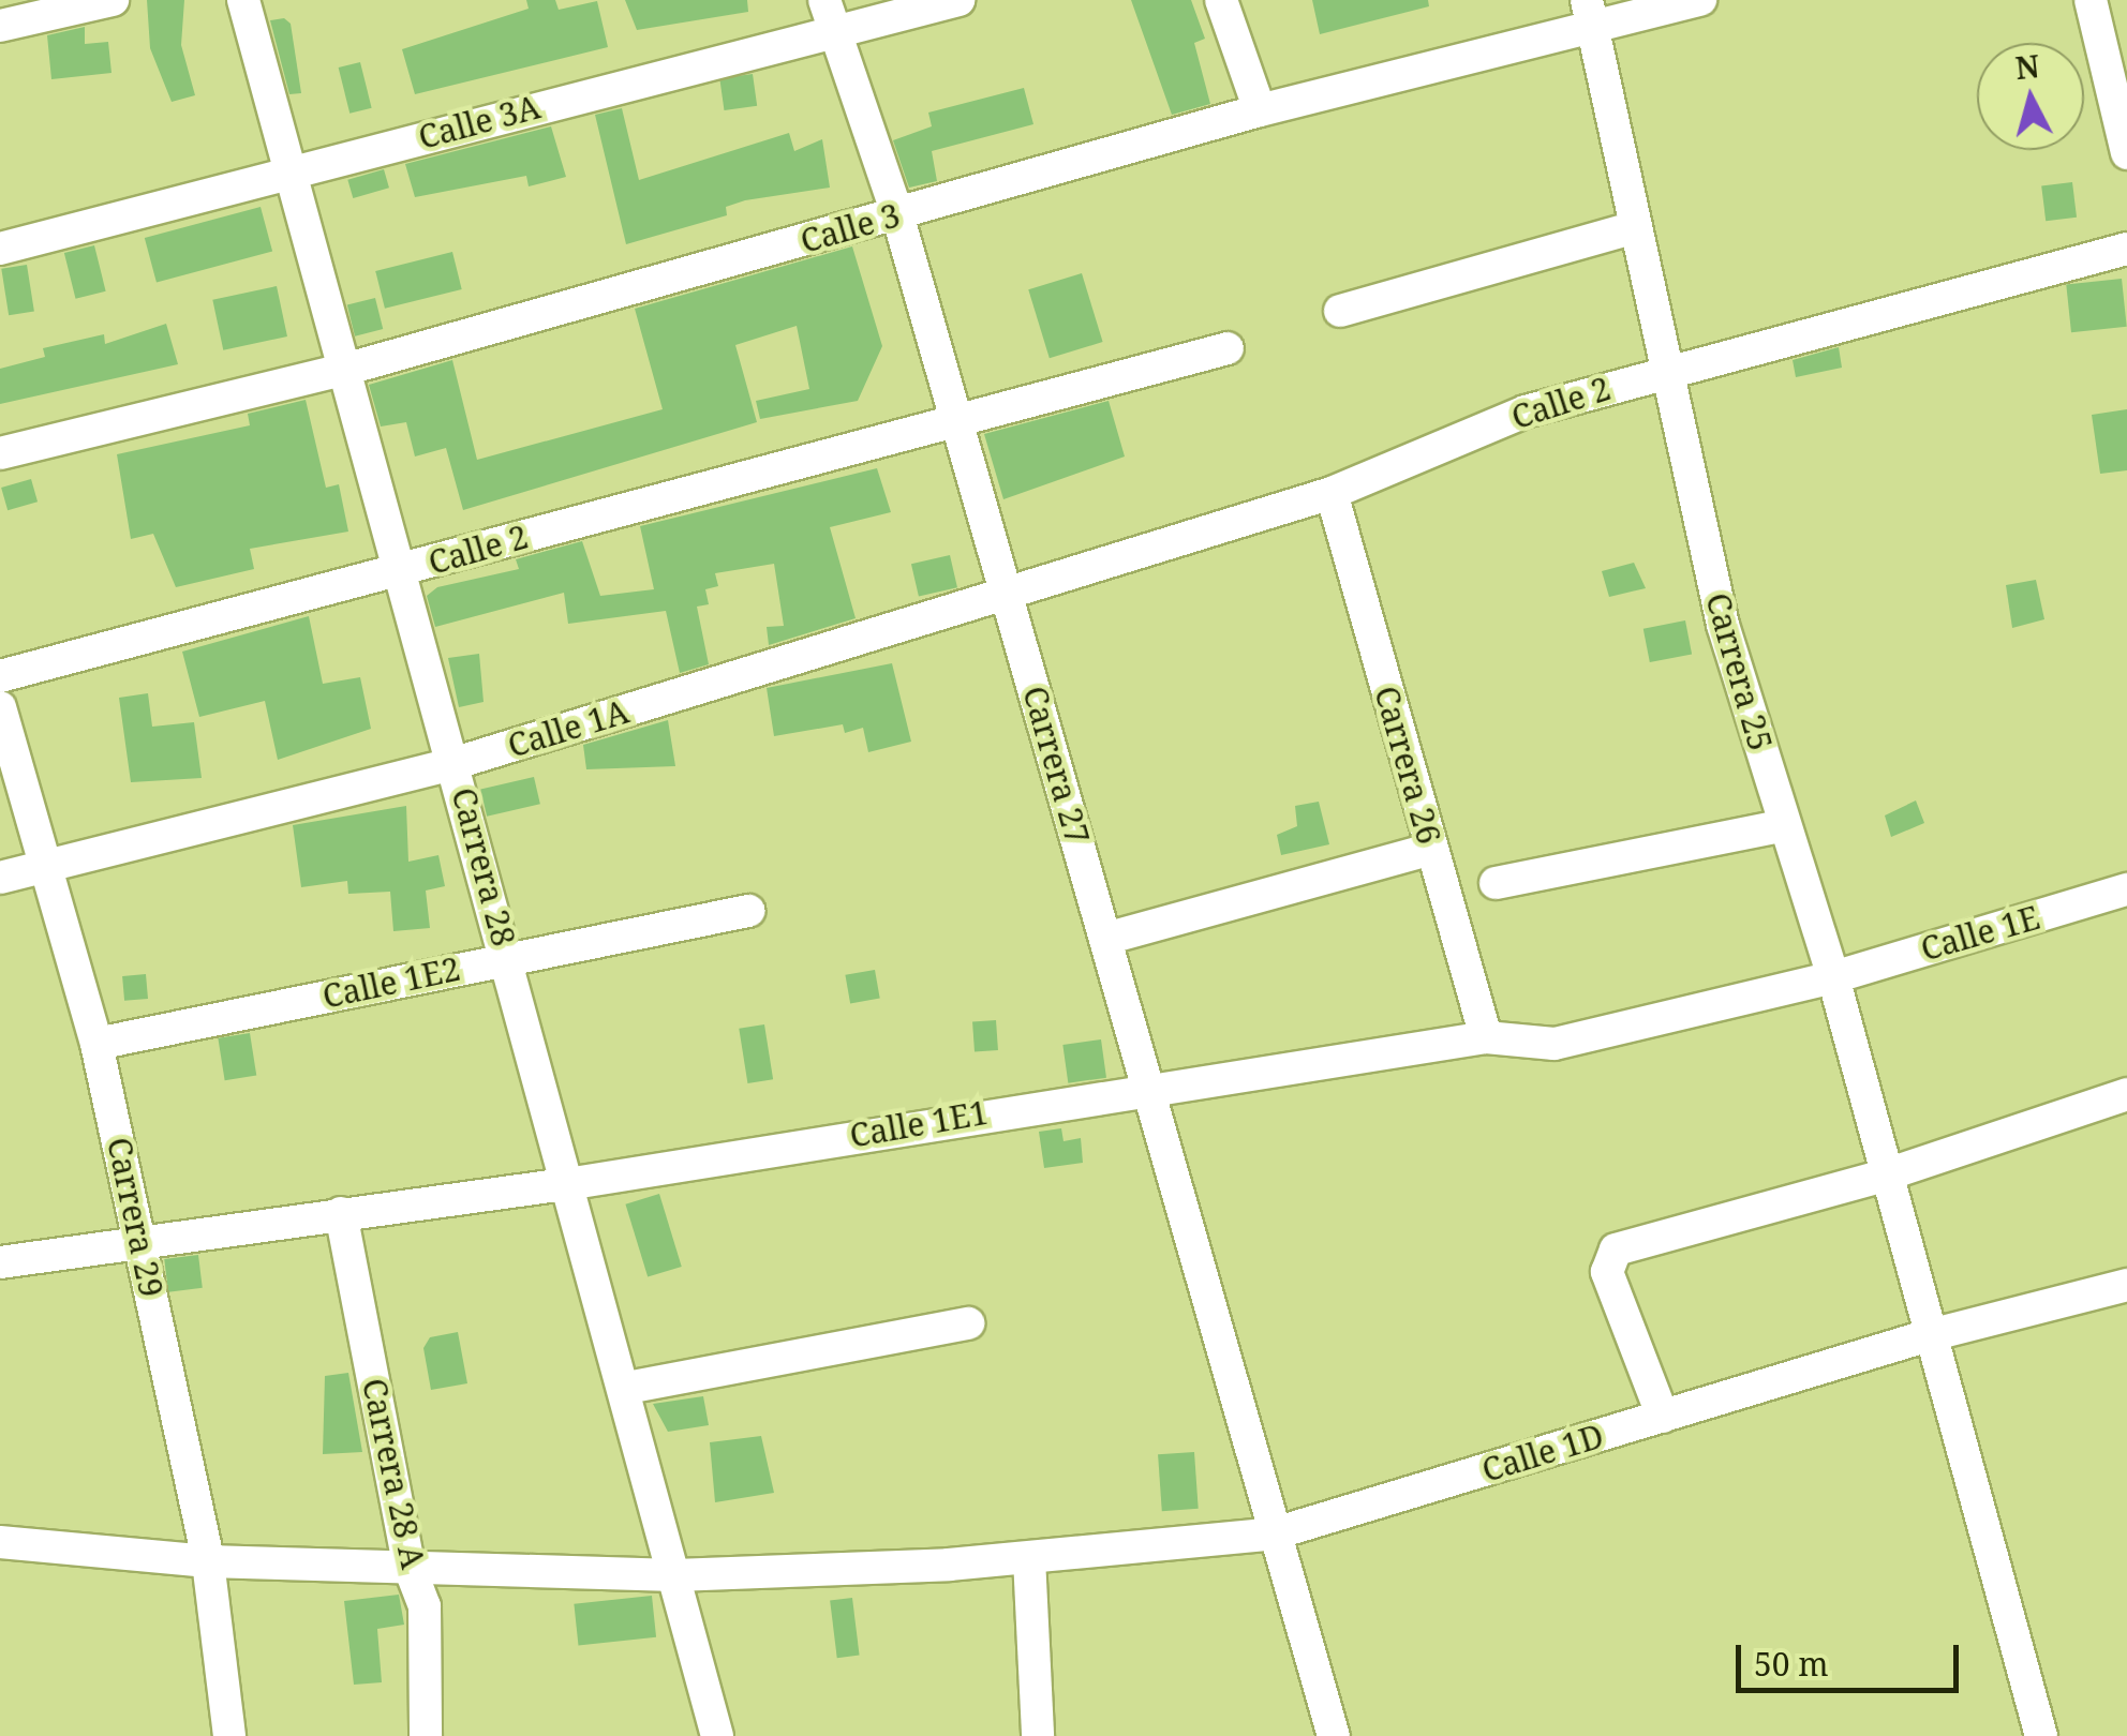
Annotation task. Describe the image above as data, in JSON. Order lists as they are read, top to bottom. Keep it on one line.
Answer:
{"streets":{"street":["Calle 3A","Calle 3","Calle 2","Carrera 25","Calle 1A","Carrera 27","Carrera 26","Carrera 28","Calle 1E","Calle 1E2","Calle 1E1","Carrera 29","Calle 1D","Carrera 28 A"]},"crossings":[["Calle 3A","Carrera 27"],["Calle 3A","Carrera 28"],["Calle 3","Carrera 25"],["Calle 3","Carrera 27"],["Calle 3","Carrera 28"],["Calle 2","Carrera 25"],["Calle 2","Calle 1A"],["Calle 2","Carrera 27"],["Calle 2","Carrera 26"],["Calle 2","Carrera 28"],["Carrera 25","Calle 1E"],["Carrera 25","Calle 1E1"],["Carrera 25","Calle 1D"],["Calle 1A","Carrera 27"],["Calle 1A","Carrera 28"],["Calle 1A","Carrera 29"],["Carrera 27","Calle 1E1"],["Carrera 27","Calle 1D"],["Carrera 26","Calle 1E1"],["Carrera 28","Calle 1E2"],["Carrera 28","Calle 1E1"],["Carrera 28","Calle 1D"],["Calle 1E","Calle 1E1"],["Calle 1E2","Carrera 29"],["Calle 1E1","Carrera 29"],["Calle 1E1","Carrera 28 A"],["Carrera 29","Calle 1D"],["Calle 1D","Carrera 28 A"]],"scale_bar":"50 m","north":"top"}
